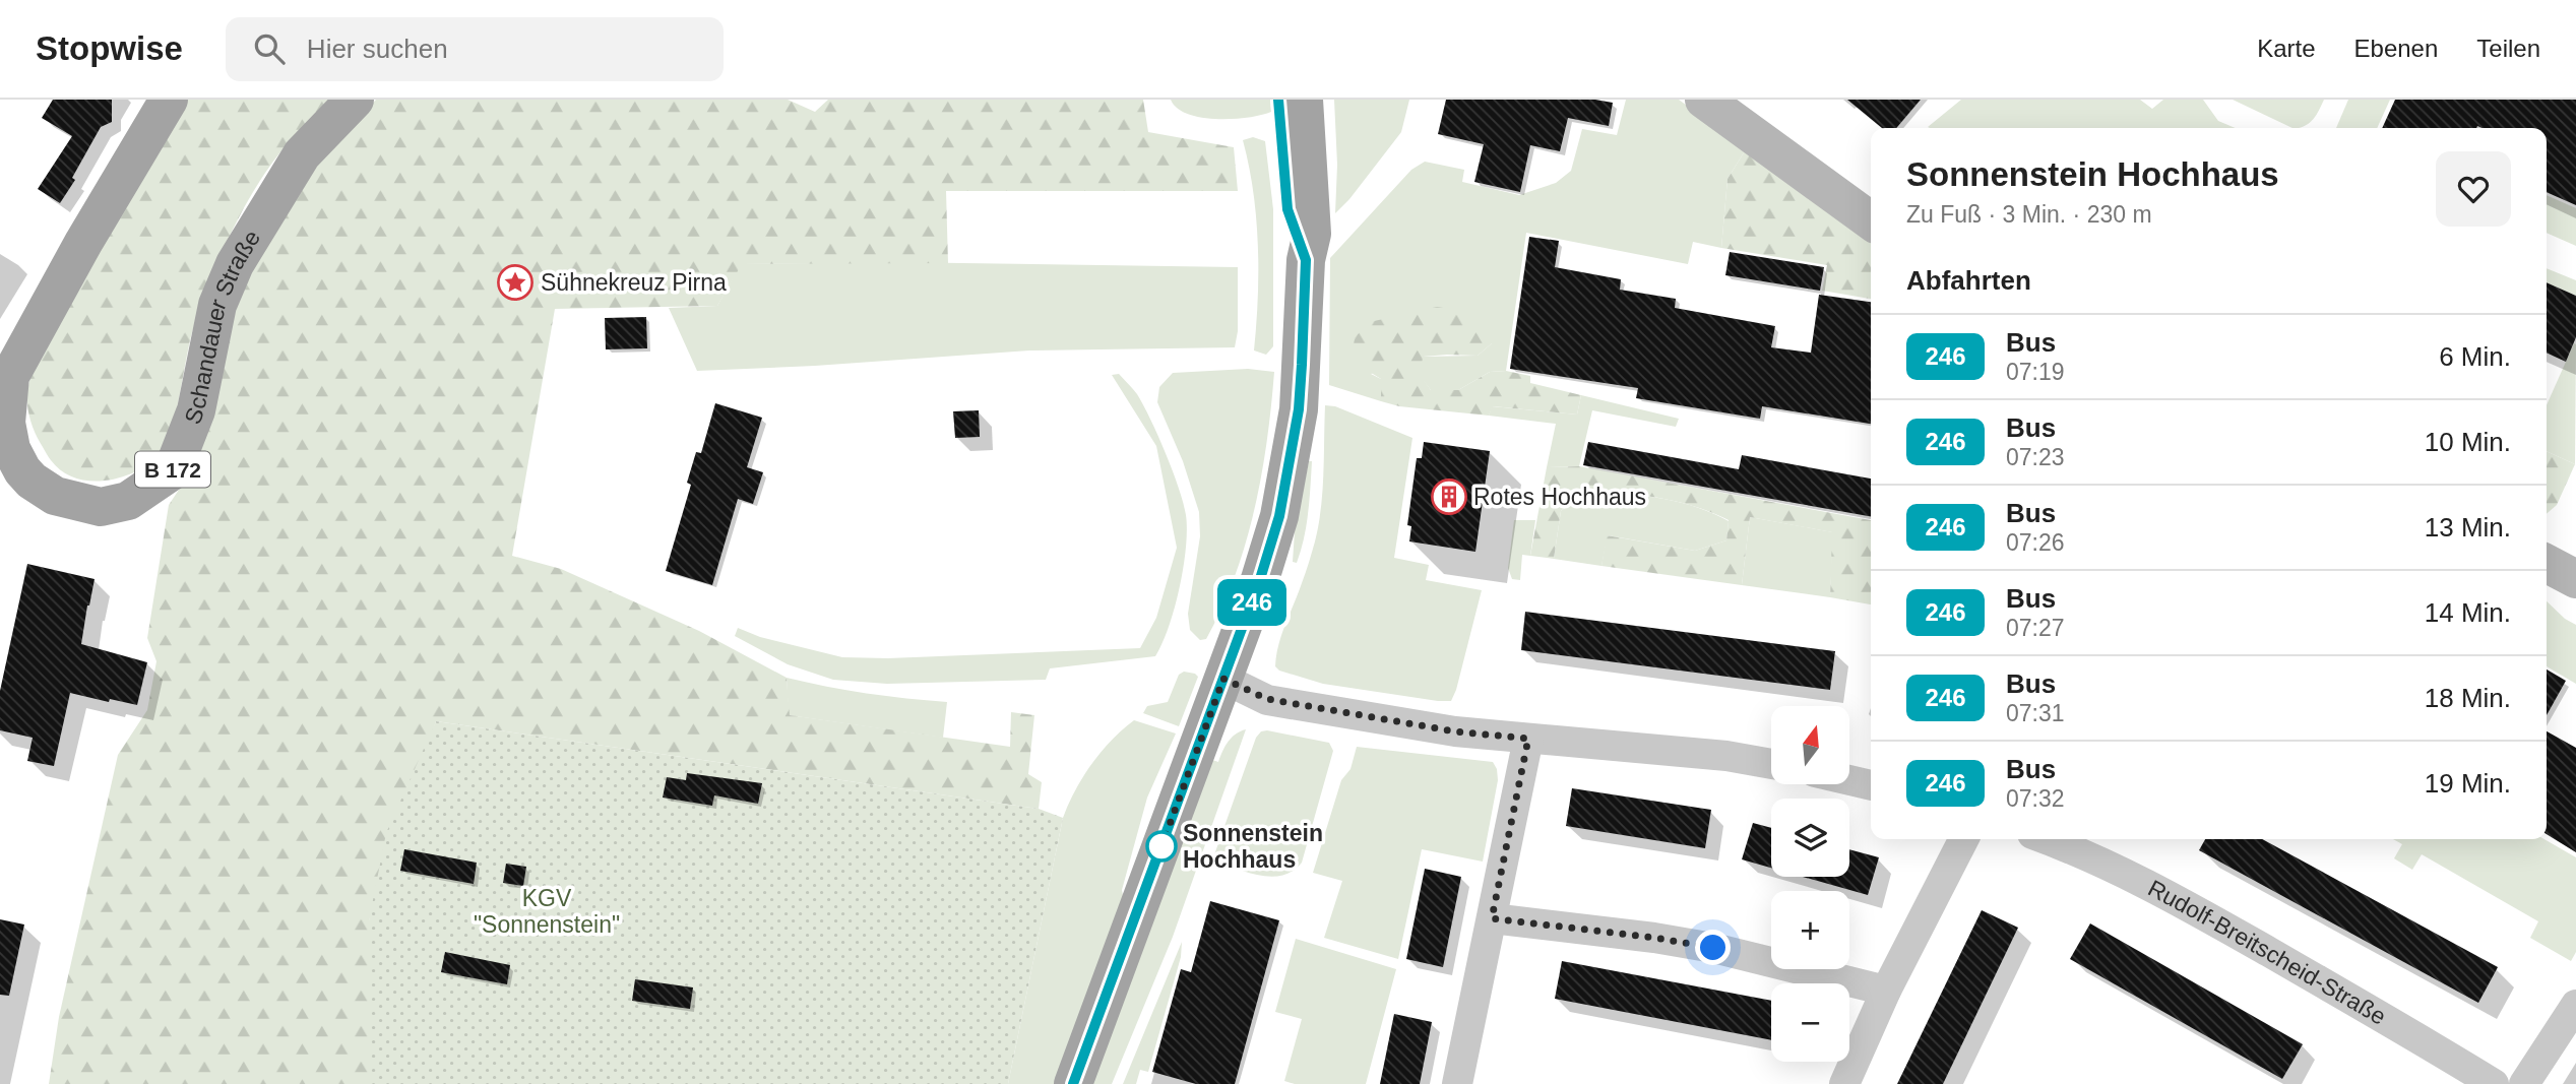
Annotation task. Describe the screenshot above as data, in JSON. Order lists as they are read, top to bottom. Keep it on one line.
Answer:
{"streets":{"main road":["Schandauer Straße","B 172"],"street":["Rudolf-Breitscheid-Straße"]},"parks":["KGV \"Sonnenstein\""],"places":{"place":["Sühnekreuz Pirna"],"building":["Rotes Hochhaus"],"other":["Sonnenstein Hochhaus"]},"lines":["bus line 246"],"north":"top","page":{"header":"Stopwise","search":"Hier suchen","nav":["Karte","Ebenen","Teilen"],"on_map":"246","heading":[["Sonnenstein Hochhaus","Zu Fuß · 3 Min. · 230 m"],"Abfahrten"],"list":[{"mark":"246","name":"Bus","note":"07:19","value":"6 Min."},{"mark":"246","name":"Bus","note":"07:23","value":"10 Min."},{"mark":"246","name":"Bus","note":"07:26","value":"13 Min."},{"mark":"246","name":"Bus","note":"07:27","value":"14 Min."},{"mark":"246","name":"Bus","note":"07:31","value":"18 Min."},{"mark":"246","name":"Bus","note":"07:32","value":"19 Min."}],"map_buttons":["+","−"]}}
